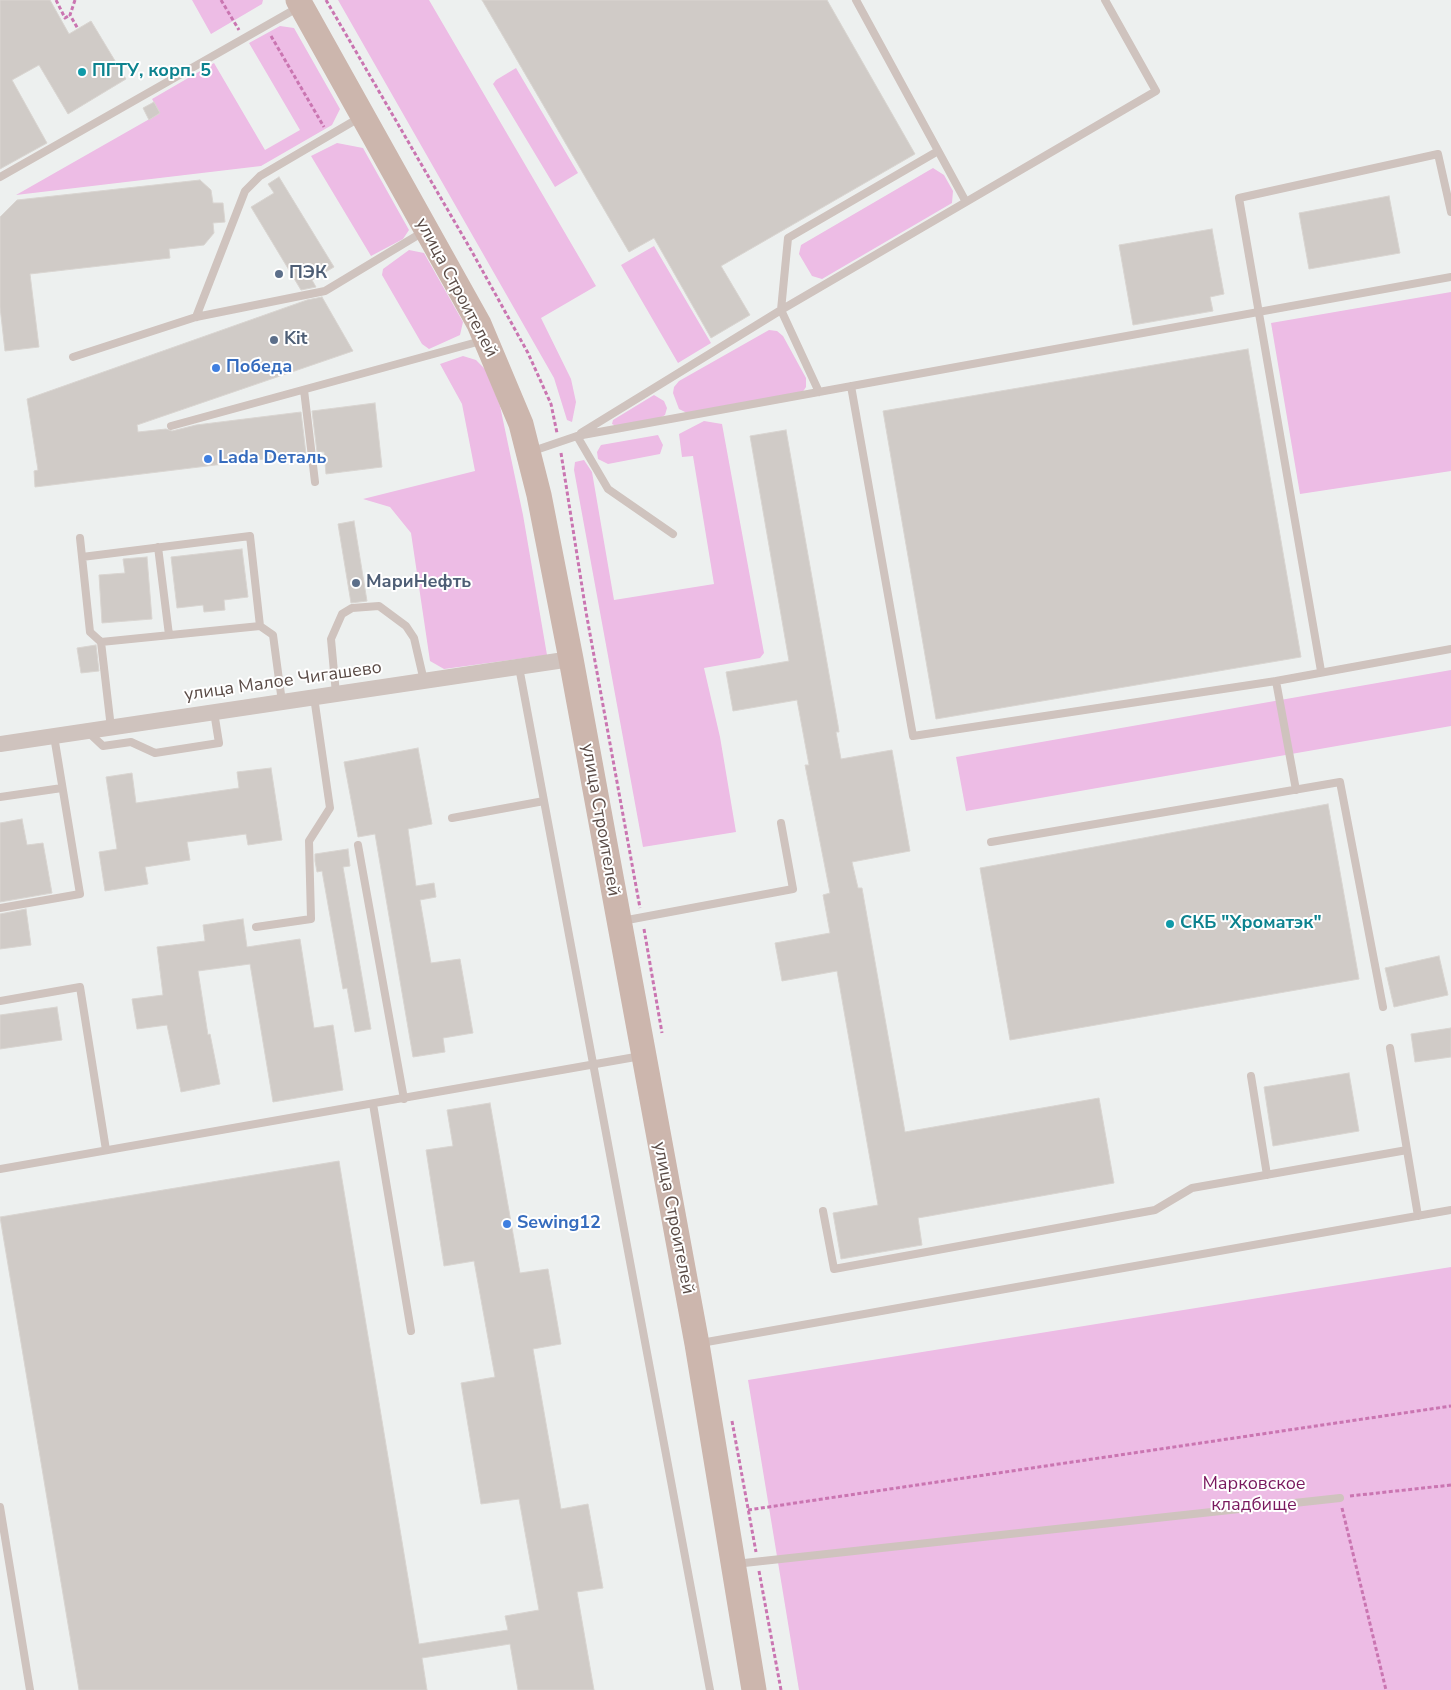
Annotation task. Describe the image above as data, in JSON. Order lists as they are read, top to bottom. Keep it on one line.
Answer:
{"streets":{"main road":["улица Строителей"],"street":["улица Малое Чигашево"]},"crossings":[["улица Строителей","улица Малое Чигашево"]],"parks":["Марковское кладбище"],"places":["ПГТУ, корп. 5","ПЭК","Kit","Победа","Lada Dеталь","МариНефть","СКБ \"Хроматэк\"","Sewing12"]}
